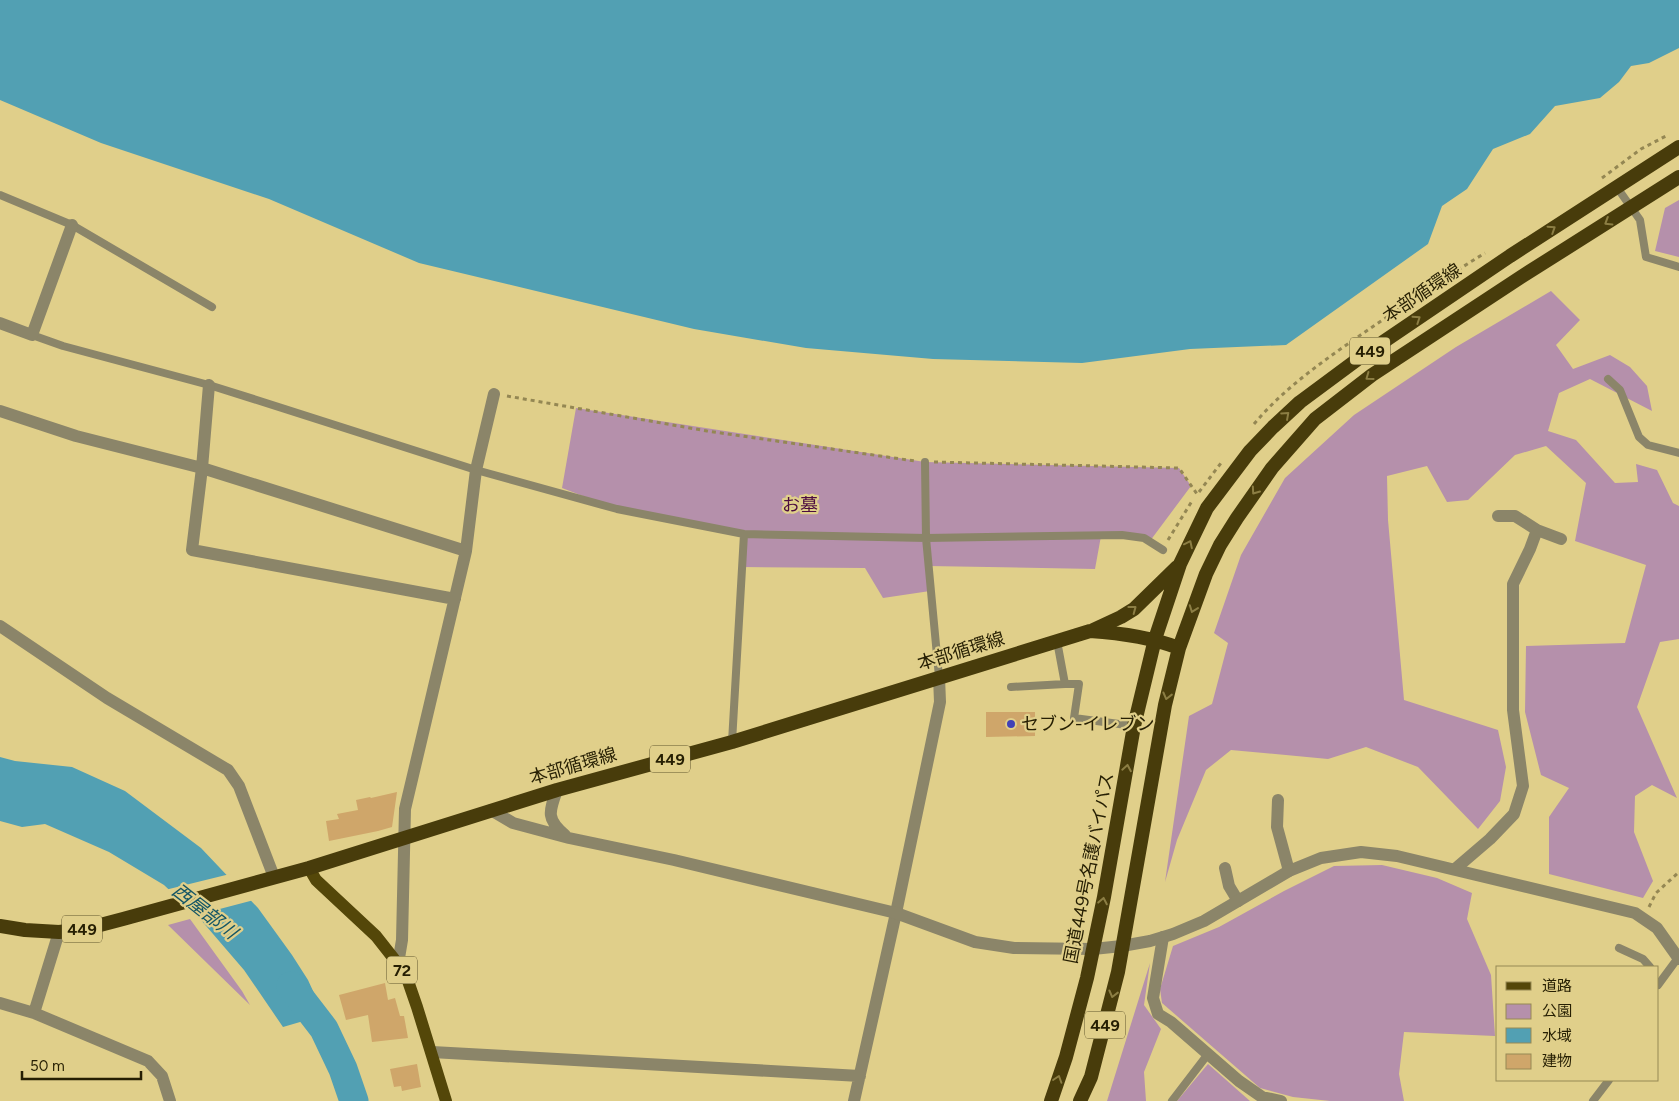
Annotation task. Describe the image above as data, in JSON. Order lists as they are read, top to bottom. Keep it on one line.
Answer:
{"streets":{"highway":["本部循環線","449","国道449号名護バイパス"],"main road":["72"]},"crossings":[["本部循環線","449"],["本部循環線","国道449号名護バイパス"],["本部循環線","72"]],"water":["西屋部川"],"parks":["お墓"],"places":["セブン-イレブン"],"legend":["道路","公園","水域","建物"],"scale_bar":"50 m"}
